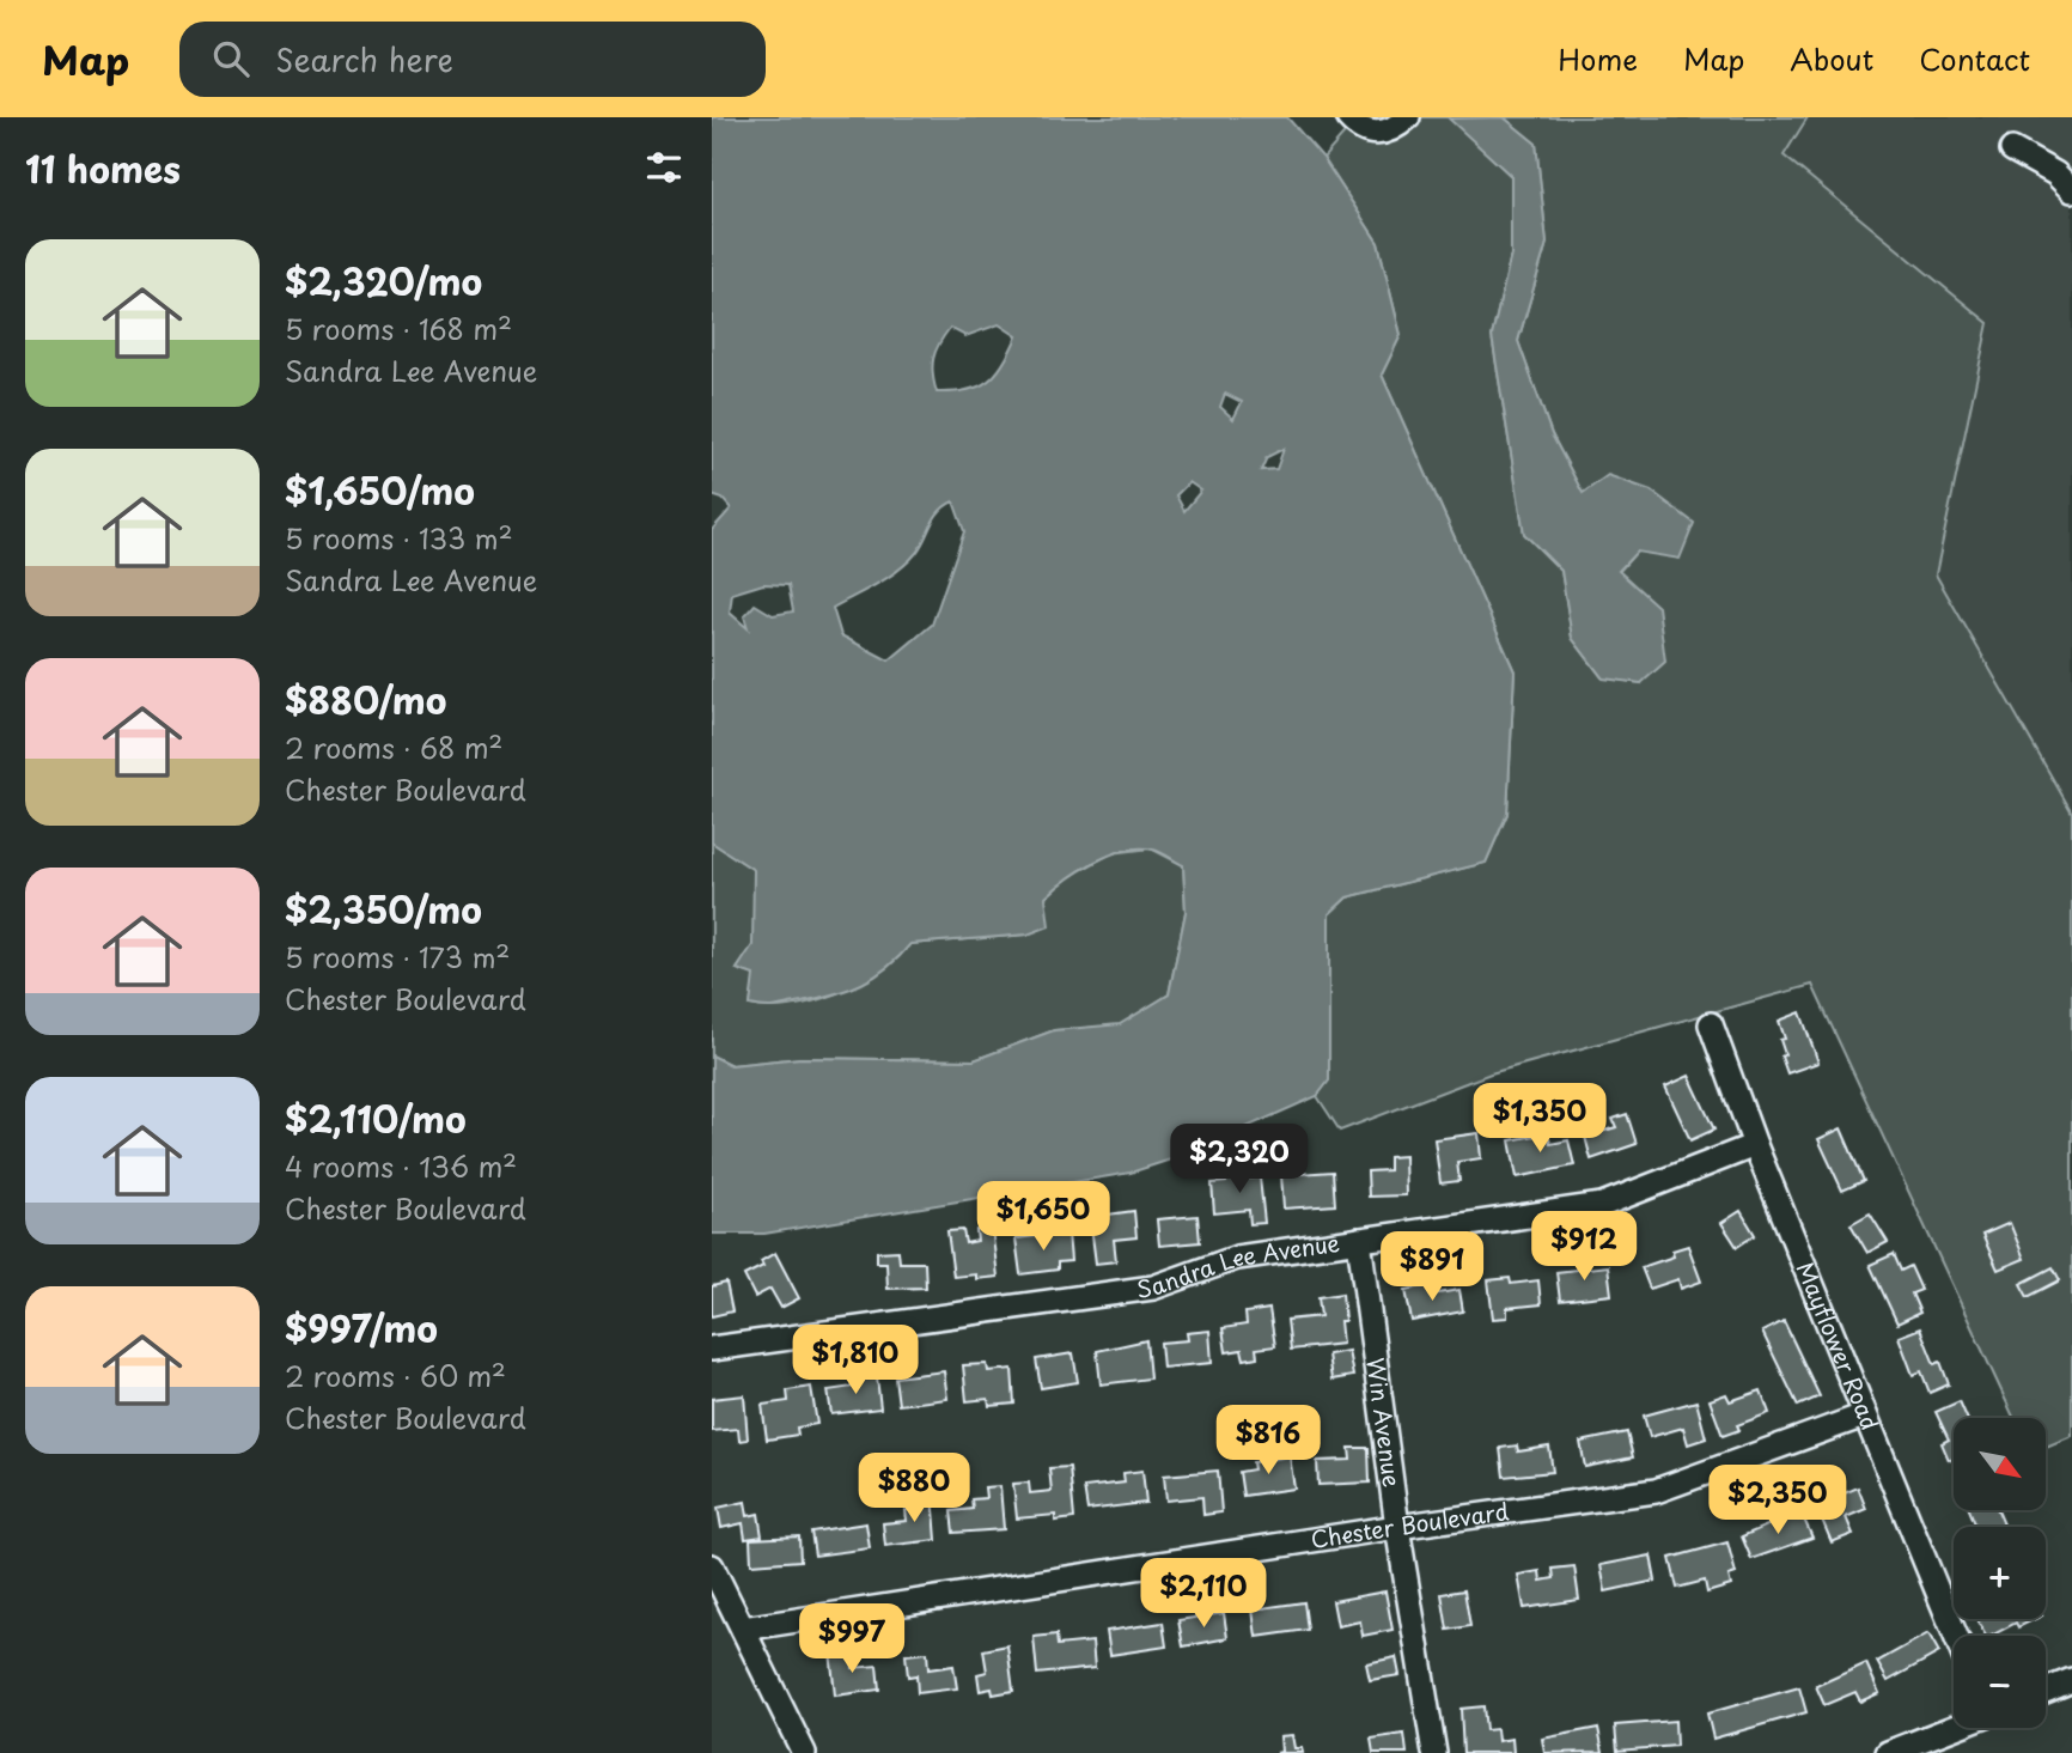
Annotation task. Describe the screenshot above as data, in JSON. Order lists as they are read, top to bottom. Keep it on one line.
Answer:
{"streets":{"street":["Sandra Lee Avenue","Mayflower Road","Win Avenue","Chester Boulevard"]},"crossings":[["Sandra Lee Avenue","Mayflower Road"],["Sandra Lee Avenue","Win Avenue"],["Mayflower Road","Chester Boulevard"],["Win Avenue","Chester Boulevard"]],"north":"bottom right","page":{"header":"Map","search":"Search here","nav":["Home","Map","About","Contact"],"heading":"11 homes","list":[{"name":"$2,320/mo","note":"5 rooms · 168 m² · Sandra Lee Avenue"},{"name":"$1,650/mo","note":"5 rooms · 133 m² · Sandra Lee Avenue"},{"name":"$880/mo","note":"2 rooms · 68 m² · Chester Boulevard"},{"name":"$2,350/mo","note":"5 rooms · 173 m² · Chester Boulevard"},{"name":"$2,110/mo","note":"4 rooms · 136 m² · Chester Boulevard"},{"name":"$997/mo","note":"2 rooms · 60 m² · Chester Boulevard"}],"price":["$1,350","$2,320","$1,650","$912","$891","$1,810","$816","$880","$2,350","$2,110","$997"],"map_buttons":["+","−"]}}
